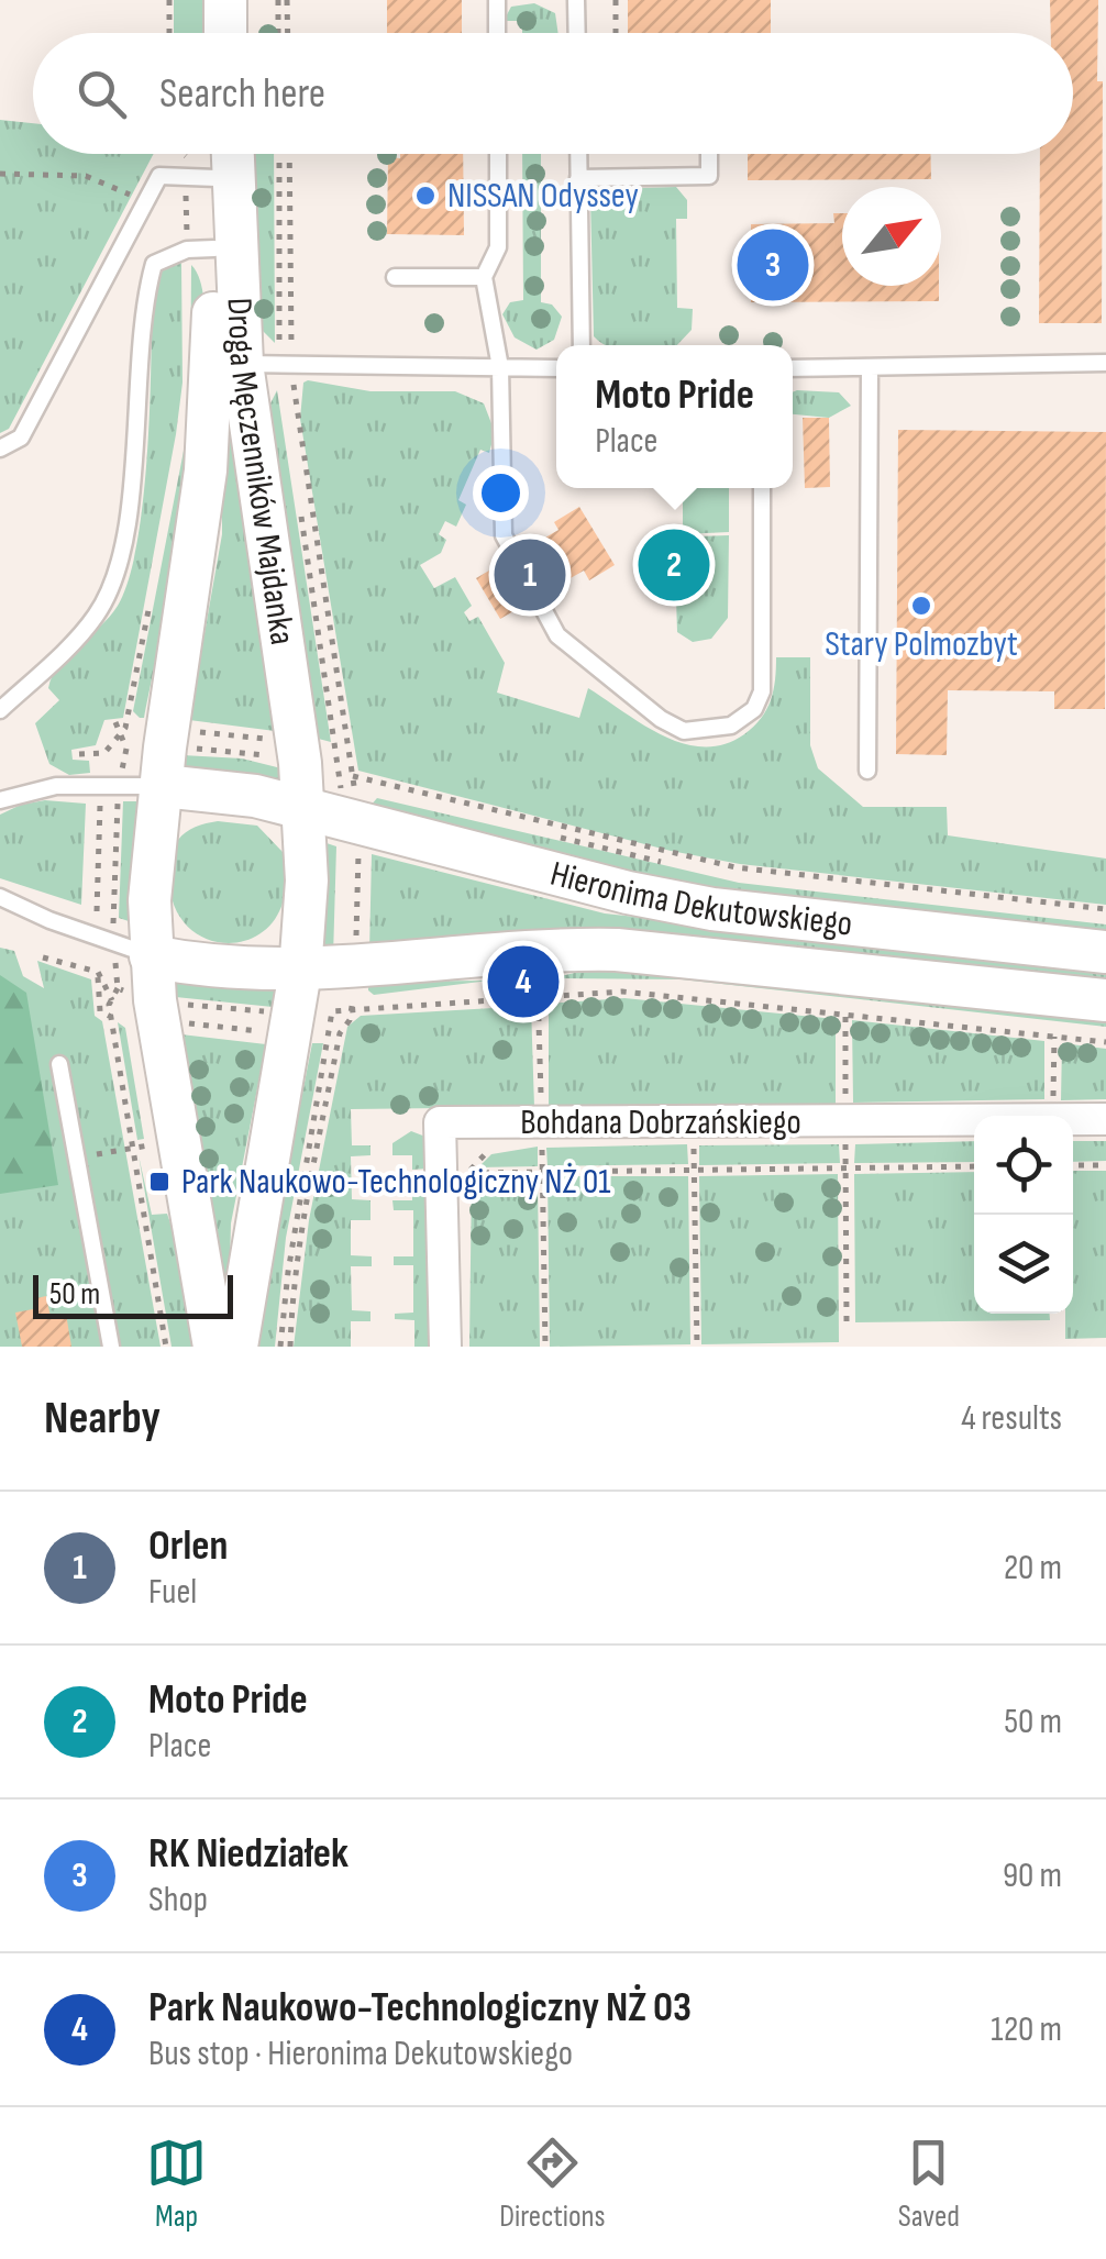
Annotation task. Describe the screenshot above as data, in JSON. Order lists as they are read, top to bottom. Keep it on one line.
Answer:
{"streets":{"street":["Droga Męczenników Majdanka","Hieronima Dekutowskiego","Bohdana Dobrzańskiego"]},"crossings":[["Droga Męczenników Majdanka","Hieronima Dekutowskiego"]],"places":{"other":["NISSAN Odyssey","Stary Polmozbyt"],"transit":["Park Naukowo-Technologiczny NŻ 01"]},"scale_bar":"50 m","north":"top right","page":{"search":"Search here","pins":["3","2","1","4"],"popup":["Moto Pride","Place"],"scale":"50 m","heading":["Nearby","4 results"],"list":[{"mark":"1","name":"Orlen","note":"Fuel","value":"20 m"},{"mark":"2","name":"Moto Pride","note":"Place","value":"50 m"},{"mark":"3","name":"RK Niedziałek","note":"Shop","value":"90 m"},{"mark":"4","name":"Park Naukowo-Technologiczny NŻ 03","note":"Bus stop · Hieronima Dekutowskiego","value":"120 m"}],"nav":["Map","Directions","Saved"]}}
